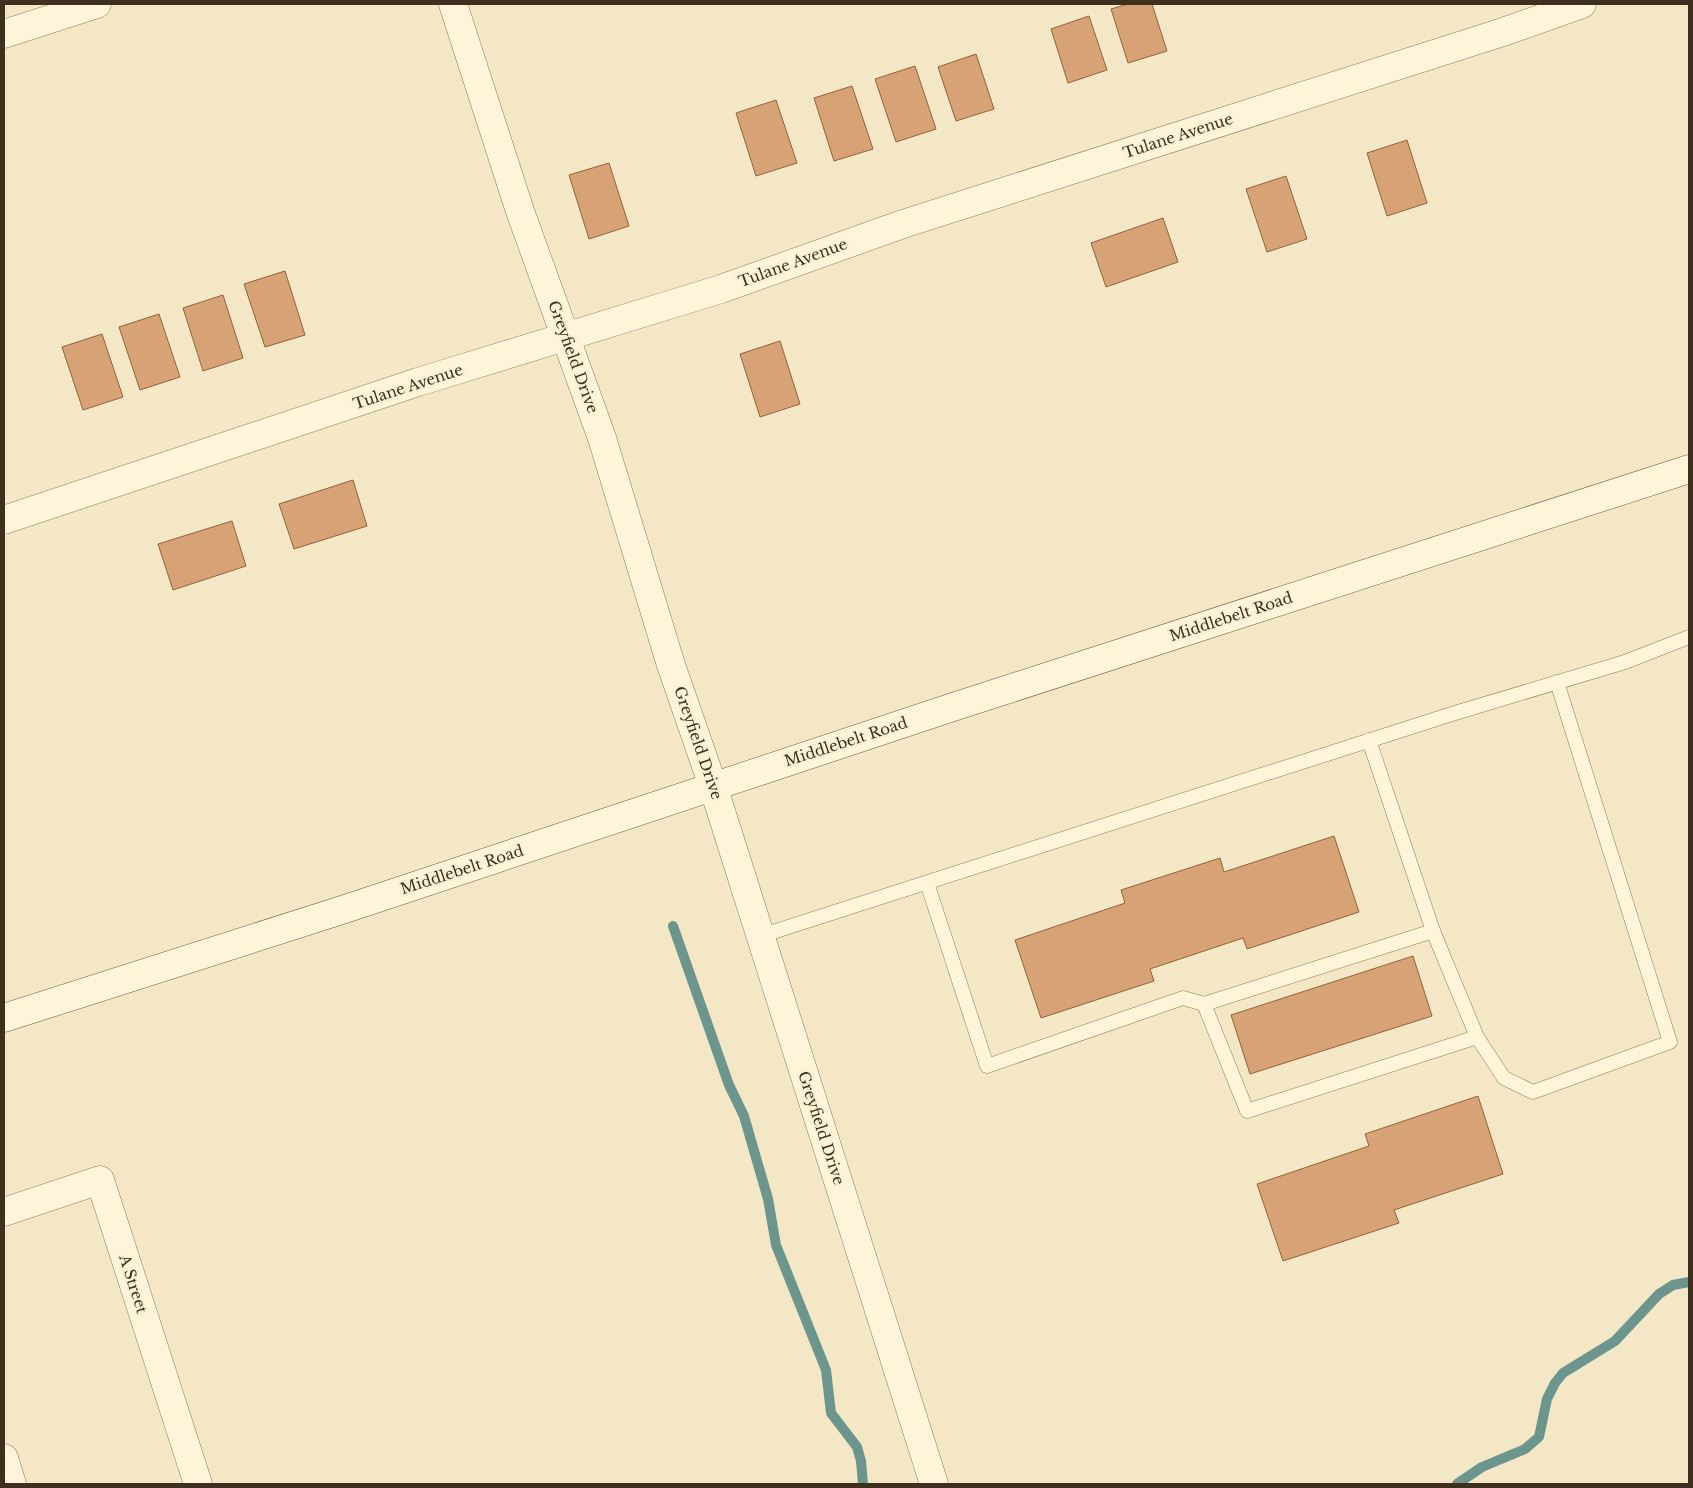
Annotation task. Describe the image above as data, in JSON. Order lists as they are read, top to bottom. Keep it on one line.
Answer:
{"streets":{"street":["Tulane Avenue","Greyfield Drive","Middlebelt Road","A Street"]},"crossings":[["Tulane Avenue","Greyfield Drive"],["Greyfield Drive","Middlebelt Road"]]}
